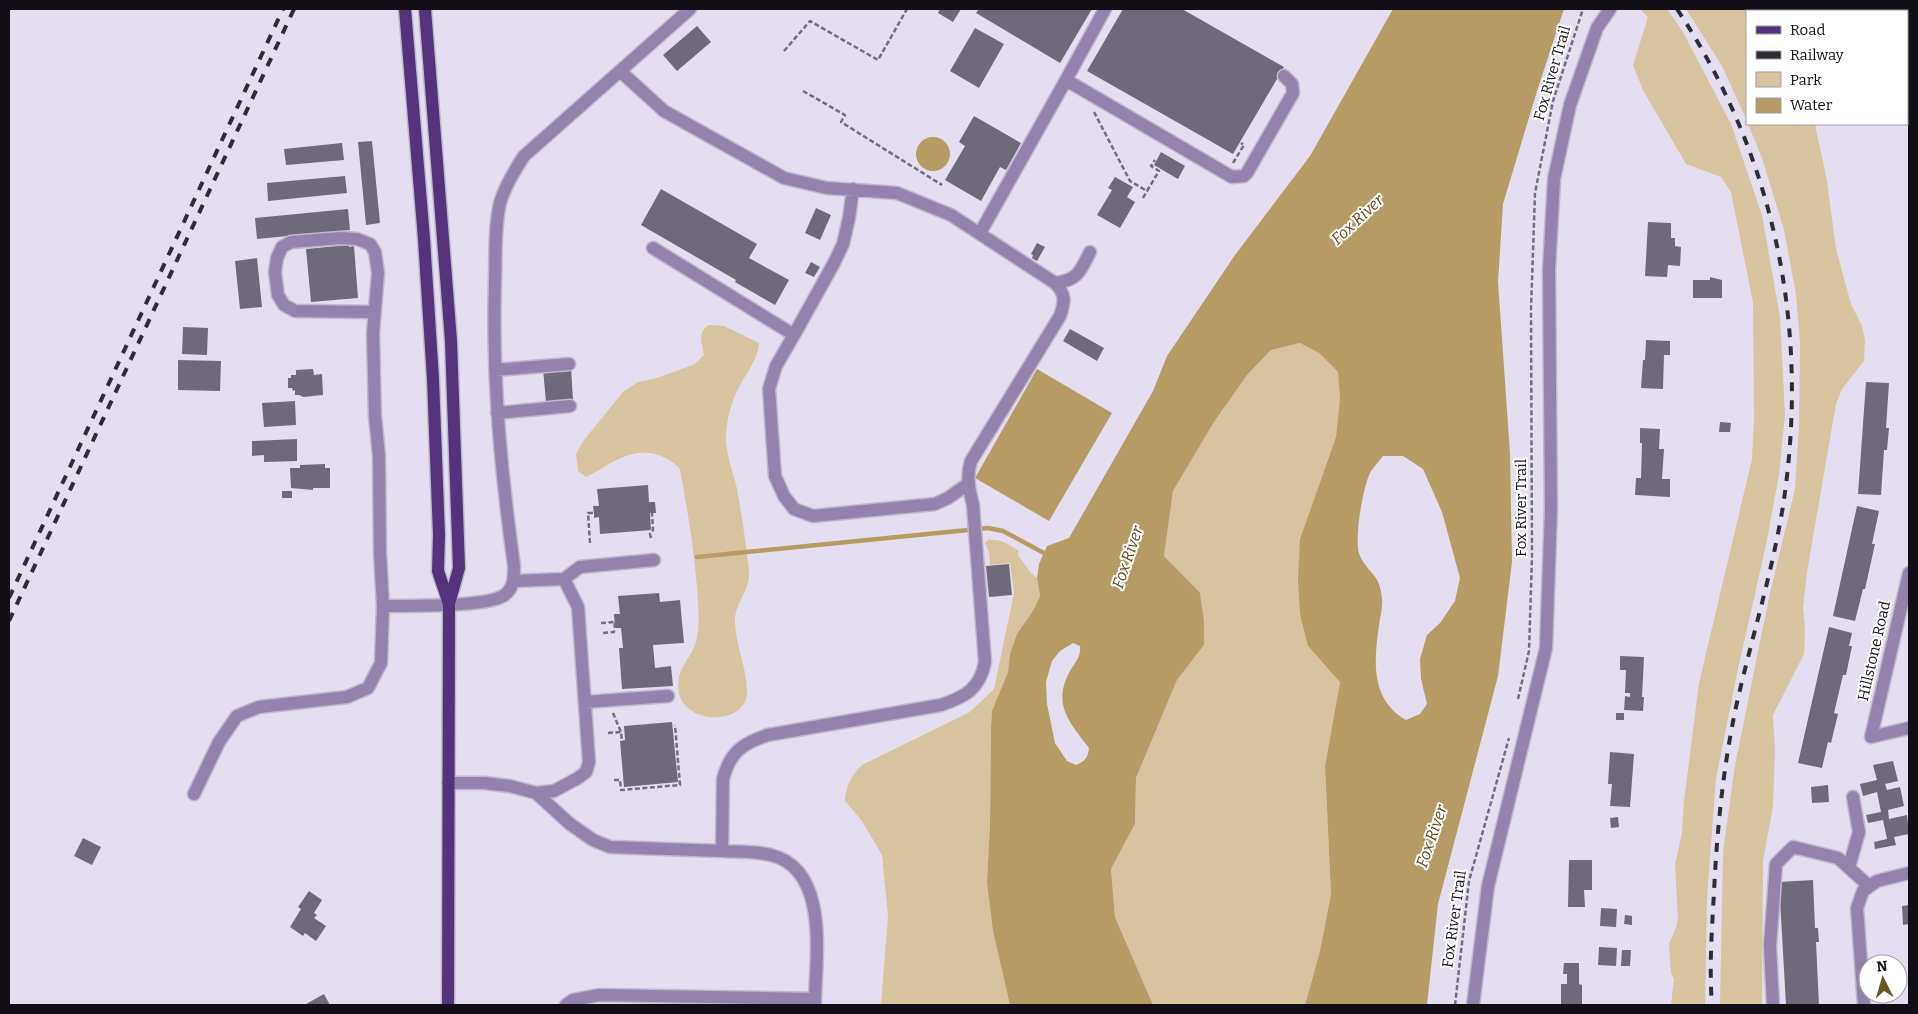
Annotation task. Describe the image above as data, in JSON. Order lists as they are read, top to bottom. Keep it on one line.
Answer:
{"streets":{"street":["Hillstone Road"],"path":["Fox River Trail"]},"water":["Fox River"],"legend":["Road","Railway","Park","Water"],"north":"top"}
